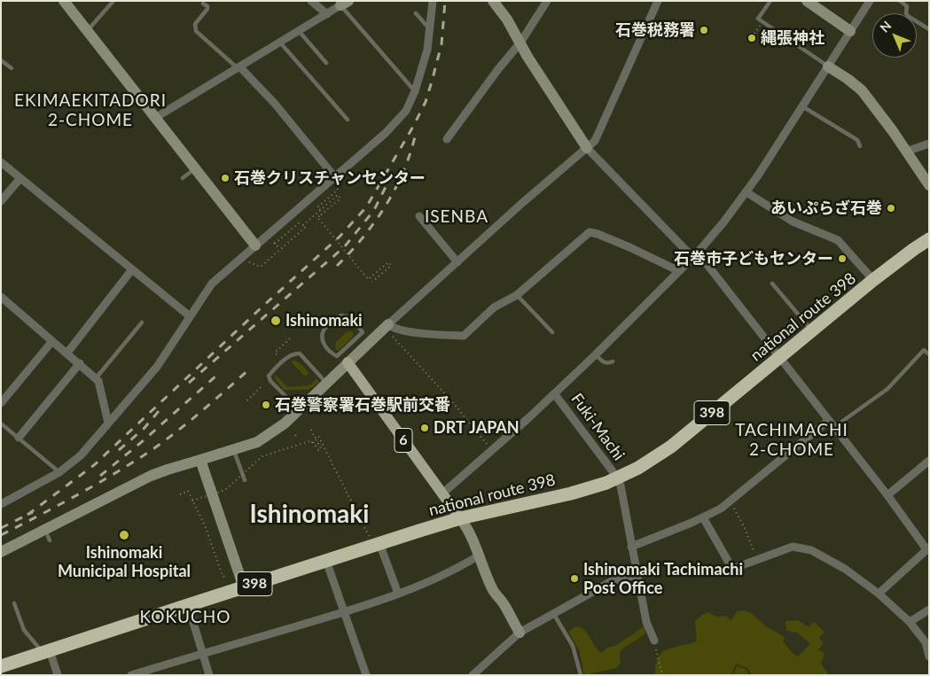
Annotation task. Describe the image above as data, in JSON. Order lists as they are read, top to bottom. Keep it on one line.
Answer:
{"streets":{"highway":["national route 398","398"],"main road":["6"],"street":["Fuki-Machi"]},"crossings":[["national route 398","Fuki-Machi"],["national route 398","6"]],"districts":["EKIMAEKITADORI 2-CHOME","ISENBA","TACHIMACHI 2-CHOME","Ishinomaki","KOKUCHO"],"places":["石巻税務署","縄張神社","石巻クリスチャンセンター","あいぷらざ石巻","石巻市子どもセンター","Ishinomaki","石巻警察署石巻駅前交番","DRT JAPAN","Ishinomaki Municipal Hospital","Ishinomaki Tachimachi Post Office"],"north":"top left"}
